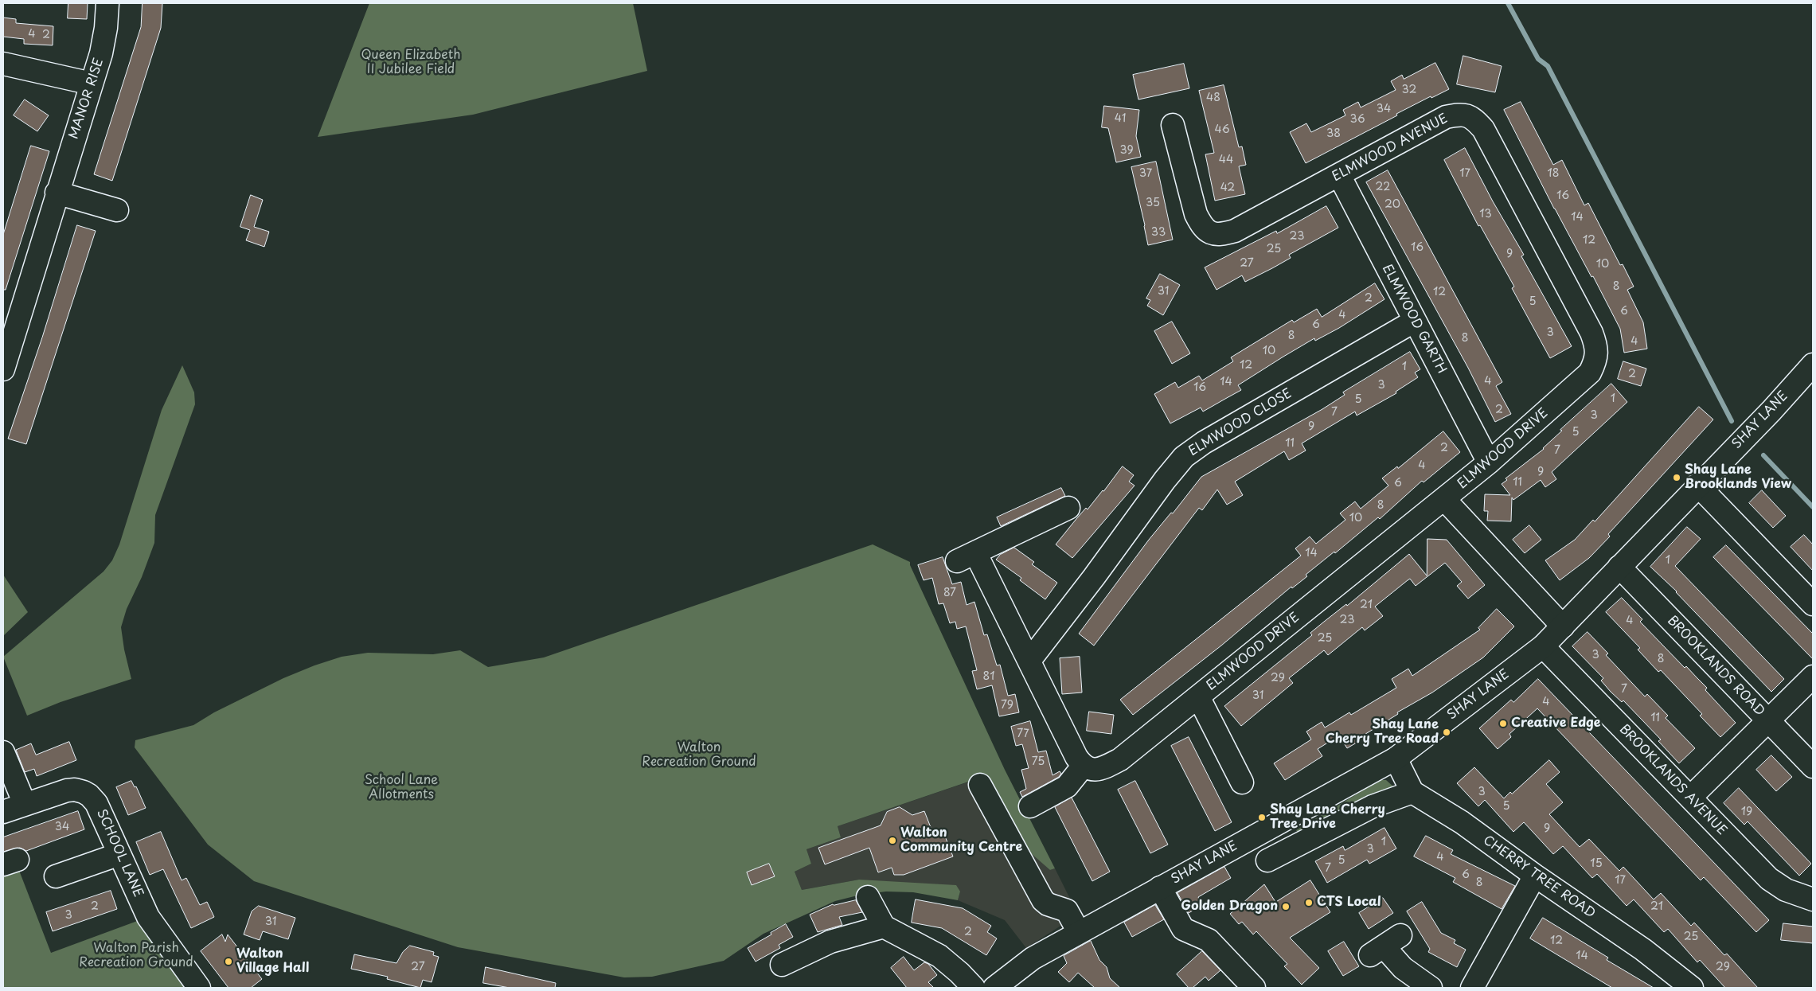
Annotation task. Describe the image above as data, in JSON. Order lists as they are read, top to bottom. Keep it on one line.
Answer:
{"streets":{"street":["MANOR RISE","ELMWOOD AVENUE","ELMWOOD GARTH","SHAY LANE","ELMWOOD CLOSE","ELMWOOD DRIVE","BROOKLANDS ROAD","BROOKLANDS AVENUE","SCHOOL LANE","CHERRY TREE ROAD"]},"crossings":[["ELMWOOD AVENUE","ELMWOOD GARTH"],["ELMWOOD AVENUE","ELMWOOD DRIVE"],["ELMWOOD GARTH","ELMWOOD CLOSE"],["ELMWOOD GARTH","ELMWOOD DRIVE"],["SHAY LANE","BROOKLANDS ROAD"],["SHAY LANE","BROOKLANDS AVENUE"]],"parks":["Queen Elizabeth II Jubilee Field","Walton Recreation Ground","School Lane Allotments","Walton Parish Recreation Ground"],"places":["Shay Lane Brooklands View","Creative Edge","Shay Lane Cherry Tree Road","Shay Lane Cherry Tree Drive","Walton Community Centre","CTS Local","Golden Dragon","Walton Village Hall"],"house_numbers":["4","2","32","48","34","41","36","46","38","39","44","37","17","18","22","42","16","35","20","13","14","33","23","12","16","25","9","27","10","8","31","12","2","5","6","4","6","3","8","8","4","10","12","1","2","4","14","3","16","1","5","2","7","3","9","5","11","2","7","4","9","11","6","8","10","14","1","87","21","23","4","25","3","8","81","29","7","31","4","79","11","77","75","3","5","19","34","9","1","3","4","5","15","7","6","17","8","2","21","3","31","2","25","12","14","27","29"]}
